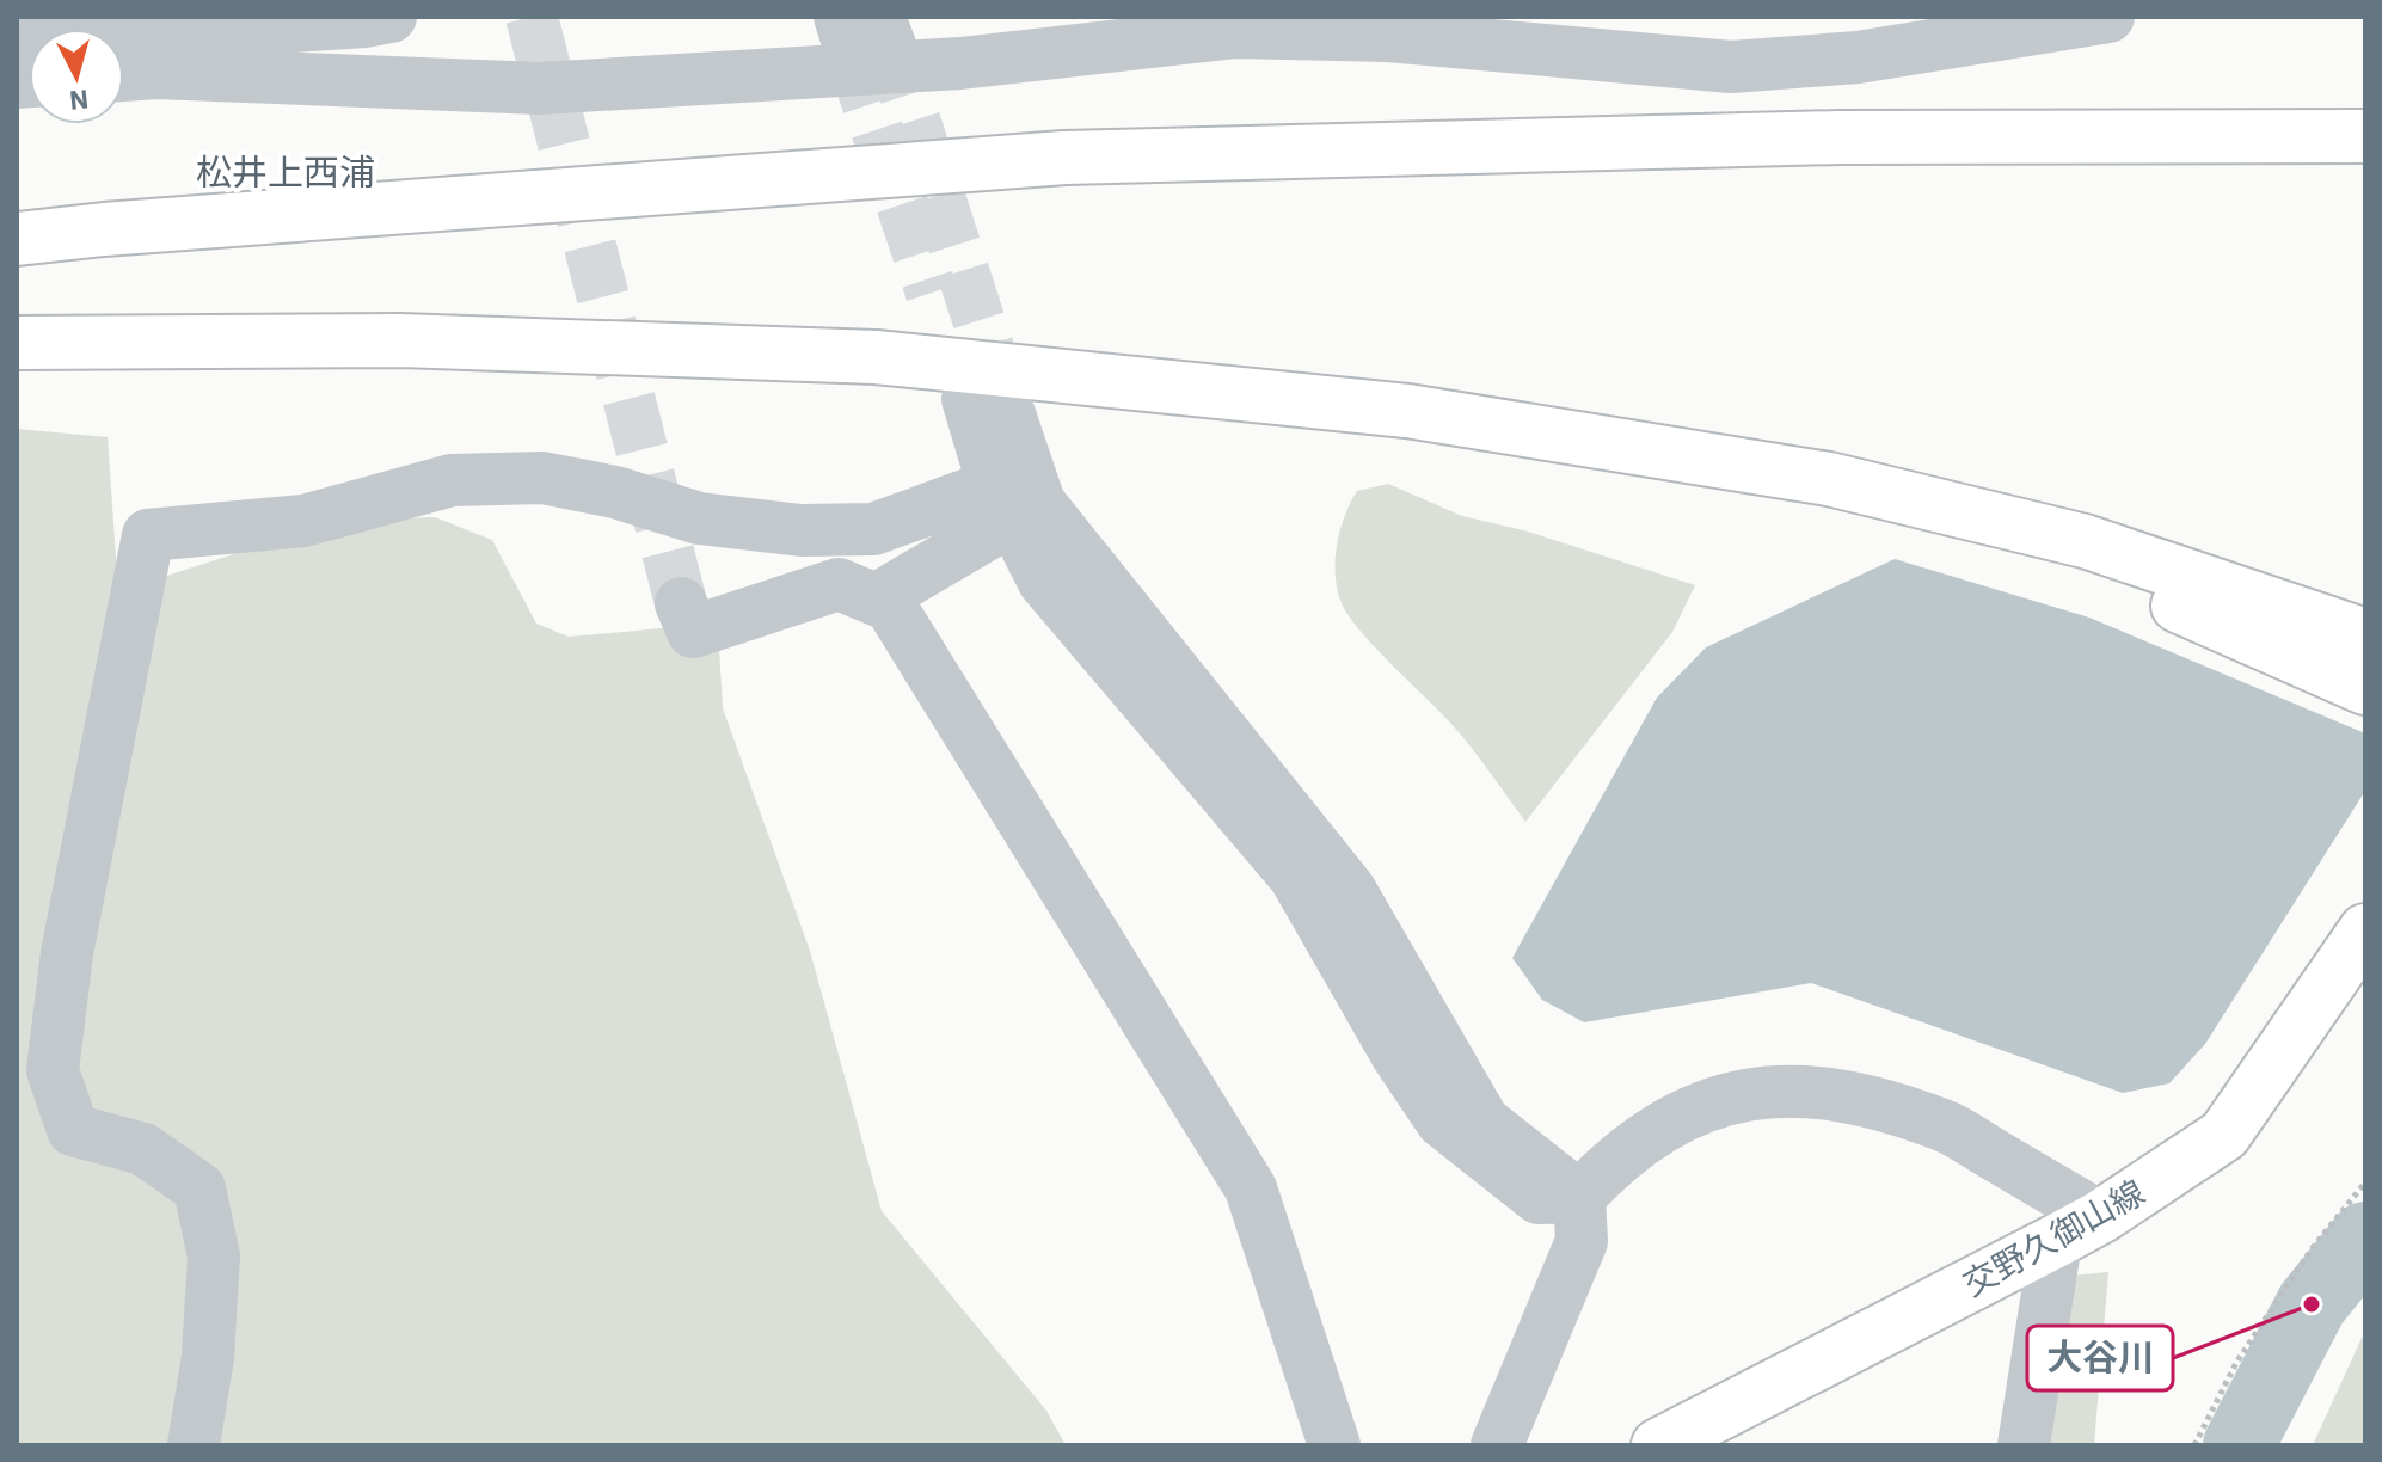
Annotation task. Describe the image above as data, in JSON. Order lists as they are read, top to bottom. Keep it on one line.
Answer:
{"streets":{"main road":["交野久御山線"]},"districts":["松井上西浦"],"places":["大谷川"],"north":"bottom"}
